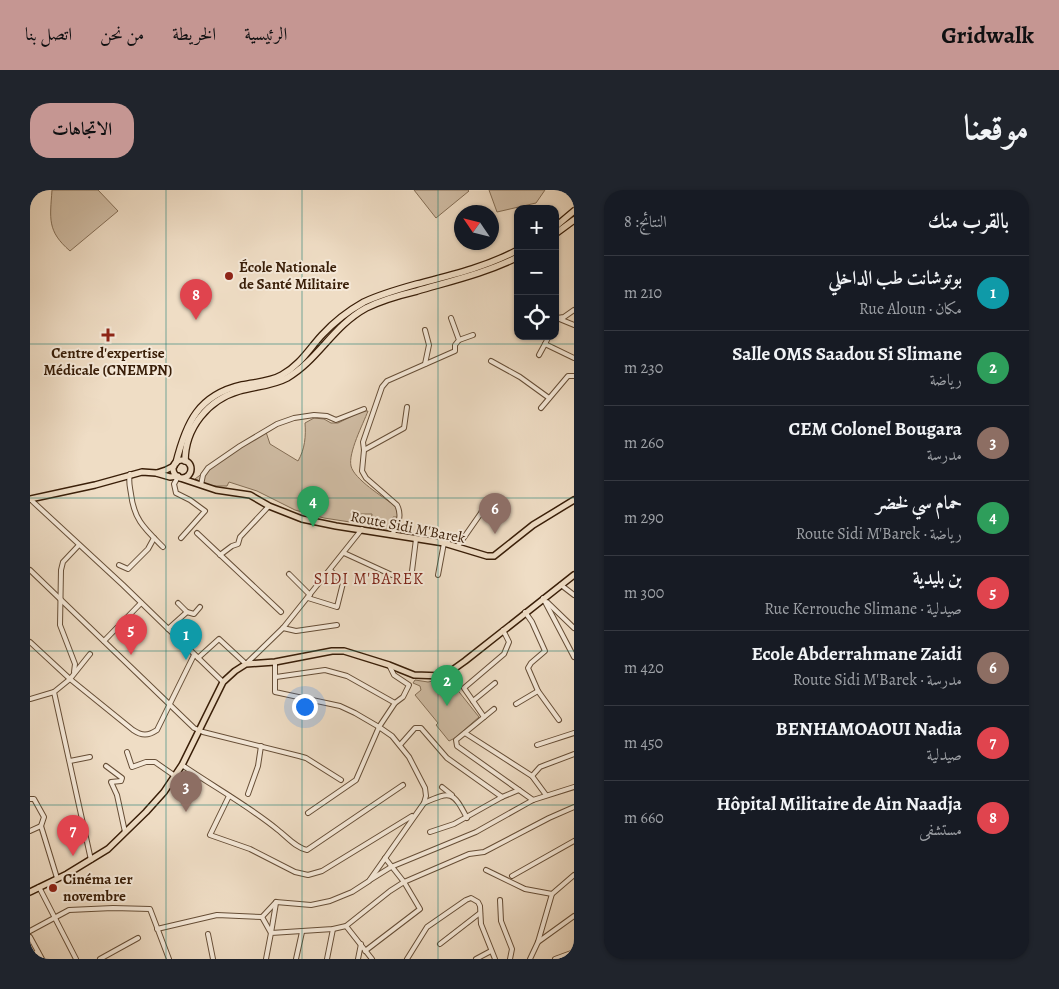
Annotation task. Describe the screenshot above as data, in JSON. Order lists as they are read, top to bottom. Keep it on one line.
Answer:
{"streets":{"main road":["Route Sidi M'Barek"]},"districts":["SIDI M'BAREK"],"places":{"other":["École Nationale de Santé Militaire","Cinéma 1er novembre"],"health":["Centre d'expertise Médicale (CNEMPN)"]},"north":"top left","page":{"header":"Gridwalk","nav":["الرئيسية","الخريطة","من نحن","اتصل بنا"],"title":"موقعنا","buttons":"الاتجاهات","heading":["بالقرب منك","النتائج: 8"],"map_buttons":["+","−"],"list":[{"mark":"1","name":"بوتوشانت طب الداخلي","note":"مكان · Rue Aloun","value":"210 m"},{"mark":"2","name":"Salle OMS Saadou Si Slimane","note":"رياضة","value":"230 m"},{"mark":"3","name":"CEM Colonel Bougara","note":"مدرسة","value":"260 m"},{"mark":"4","name":"حمام سي لخضر","note":"رياضة · Route Sidi M'Barek","value":"290 m"},{"mark":"5","name":"بن بليدية","note":"صيدلية · Rue Kerrouche Slimane","value":"300 m"},{"mark":"6","name":"Ecole Abderrahmane Zaidi","note":"مدرسة · Route Sidi M'Barek","value":"420 m"},{"mark":"7","name":"BENHAMOAOUI Nadia","note":"صيدلية","value":"450 m"},{"mark":"8","name":"Hôpital Militaire de Ain Naadja","note":"مستشفى","value":"660 m"}],"pins":["8","4","6","5","1","2","3","7"]}}
